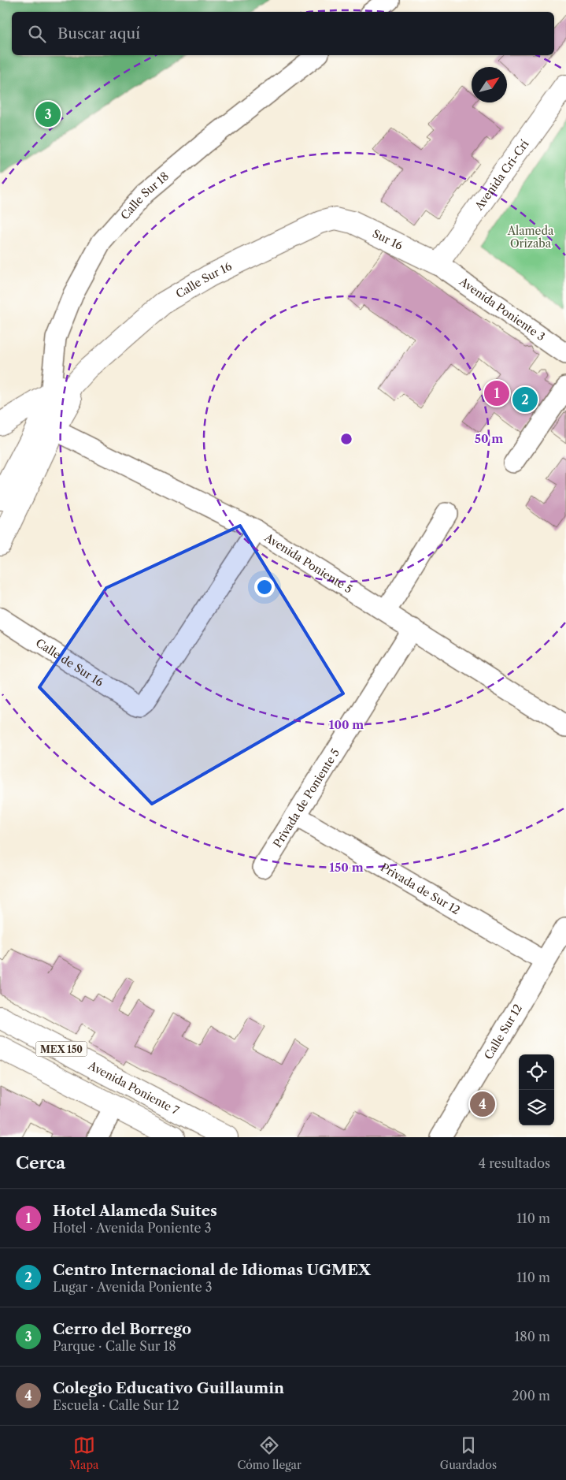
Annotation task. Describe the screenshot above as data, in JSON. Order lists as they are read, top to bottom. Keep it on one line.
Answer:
{"streets":{"main road":["Avenida Cri-Crí","Sur 16","Calle Sur 16","MEX 150","Avenida Poniente 7"],"street":["Calle Sur 18","Avenida Poniente 3","Avenida Poniente 5","Calle de Sur 16","Privada de Poniente 5","Privada de Sur 12","Calle Sur 12"]},"crossings":[["Avenida Cri-Crí","Sur 16"],["Avenida Cri-Crí","Avenida Poniente 3"],["Sur 16","Calle Sur 16"],["Sur 16","Avenida Poniente 3"],["Calle Sur 16","Avenida Poniente 5"],["Avenida Poniente 5","Calle de Sur 16"],["Avenida Poniente 5","Privada de Poniente 5"],["Privada de Poniente 5","Privada de Sur 12"],["Privada de Sur 12","Calle Sur 12"]],"parks":["Alameda Orizaba"],"north":"top right","page":{"search":"Buscar aquí","pins":["3","1","2","4"],"heading":["Cerca","4 resultados"],"list":[{"mark":"1","name":"Hotel Alameda Suites","note":"Hotel · Avenida Poniente 3","value":"110 m"},{"mark":"2","name":"Centro Internacional de Idiomas UGMEX","note":"Lugar · Avenida Poniente 3","value":"110 m"},{"mark":"3","name":"Cerro del Borrego","note":"Parque · Calle Sur 18","value":"180 m"},{"mark":"4","name":"Colegio Educativo Guillaumin","note":"Escuela · Calle Sur 12","value":"200 m"}],"nav":["Mapa","Cómo llegar","Guardados"]},"rings":["50 m","100 m","150 m"]}
